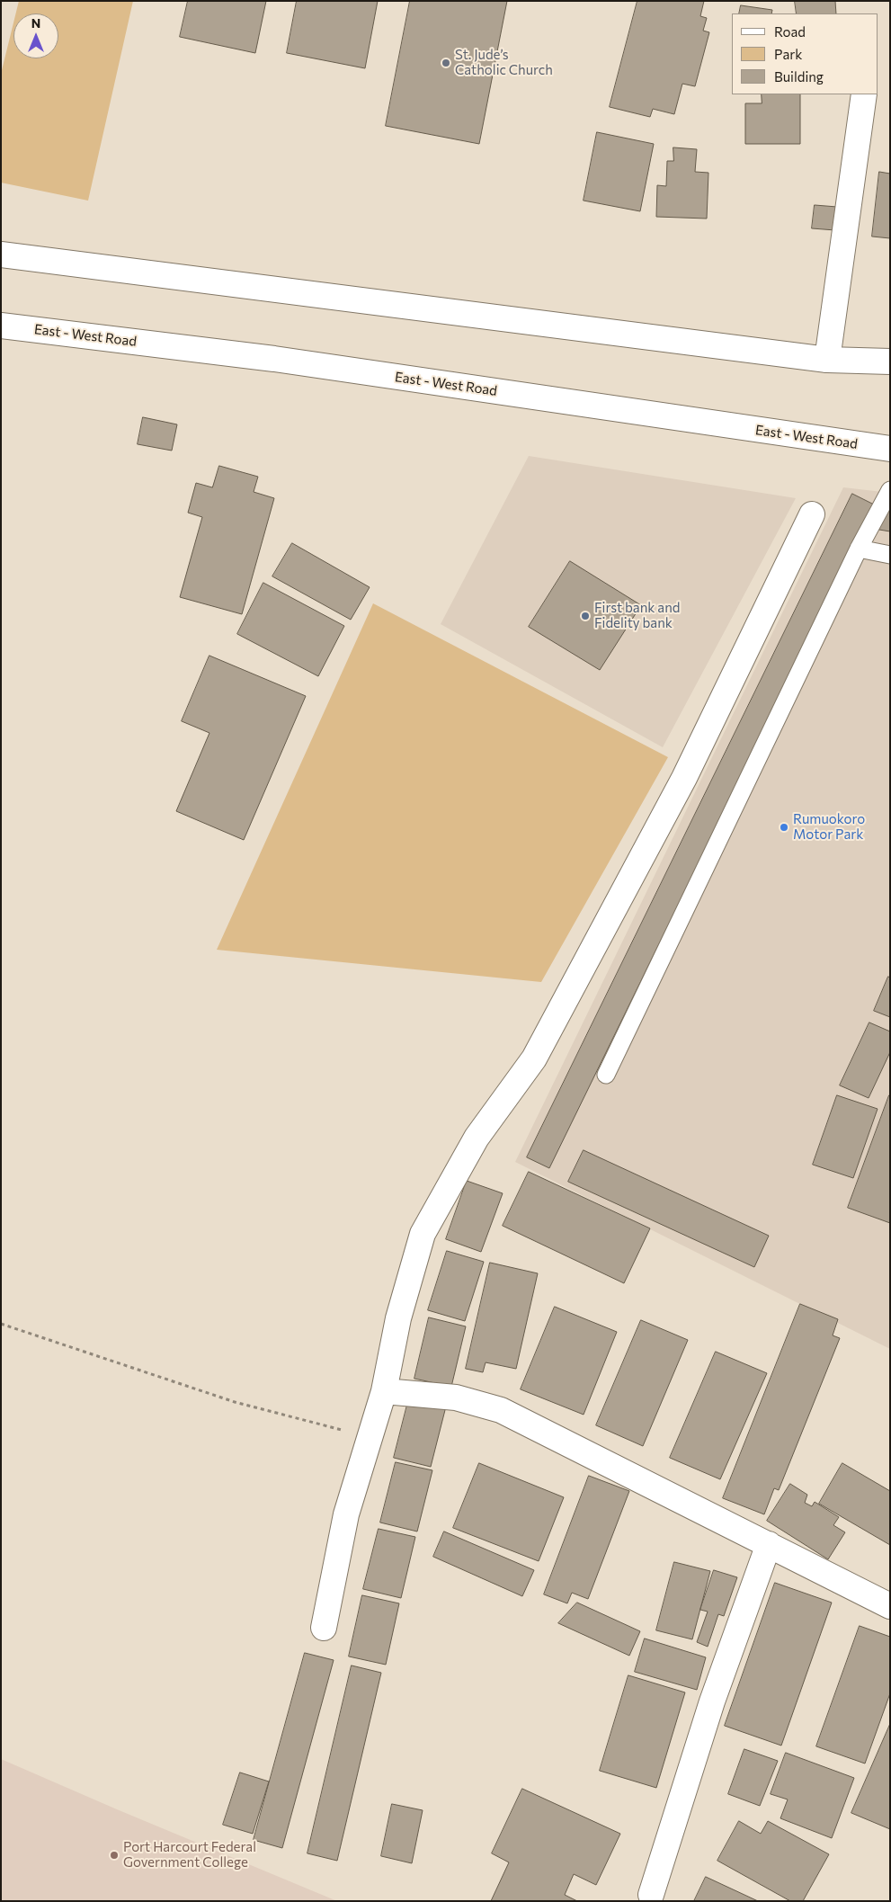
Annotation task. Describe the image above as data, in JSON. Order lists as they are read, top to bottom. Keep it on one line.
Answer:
{"streets":{"street":["East - West Road"]},"places":["St. Jude’s Catholic Church","First bank and Fidelity bank","Rumuokoro Motor Park","Port Harcourt Federal Government College"],"legend":["Road","Park","Building"],"north":"top"}
